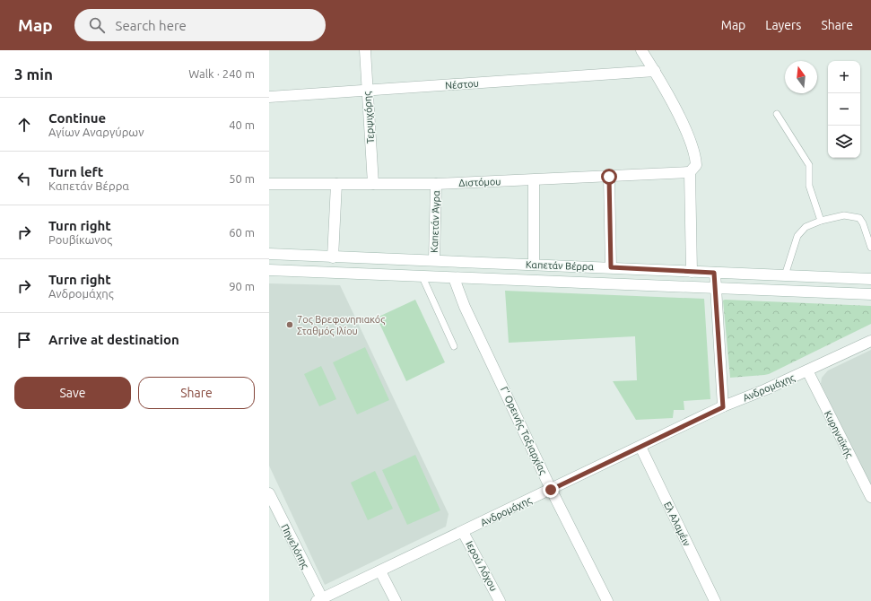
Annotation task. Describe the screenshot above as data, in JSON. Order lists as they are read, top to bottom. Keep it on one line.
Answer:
{"streets":{"street":["Νέστου","Τερψιχόρης","Διστόμου","Καπετάν Άγρα","Καπετάν Βέρρα","Ανδρομάχης","Γ' Ορεινής Ταξιαρχίας","Κυρηναϊκής","Ελ Αλαμέιν","Πηνελόπης","Ιερού Λόχου"]},"crossings":[["Νέστου","Τερψιχόρης"],["Τερψιχόρης","Διστόμου"],["Διστόμου","Καπετάν Άγρα"],["Καπετάν Άγρα","Καπετάν Βέρρα"],["Καπετάν Βέρρα","Γ' Ορεινής Ταξιαρχίας"],["Ανδρομάχης","Γ' Ορεινής Ταξιαρχίας"],["Ανδρομάχης","Κυρηναϊκής"],["Ανδρομάχης","Ελ Αλαμέιν"],["Ανδρομάχης","Πηνελόπης"],["Ανδρομάχης","Ιερού Λόχου"]],"places":["7ος Βρεφονηπιακός Σταθμός Ιλίου"],"north":"top","page":{"header":"Map","search":"Search here","nav":["Map","Layers","Share"],"heading":["3 min","Walk · 240 m"],"map_buttons":["+","−"],"list":[["Continue","Αγίων Αναργύρων","40 m"],["Turn left","Καπετάν Βέρρα","50 m"],["Turn right","Ρουβίκωνος","60 m"],["Turn right","Ανδρομάχης","90 m"],"Arrive at destination"],"buttons":["Save","Share"]}}
